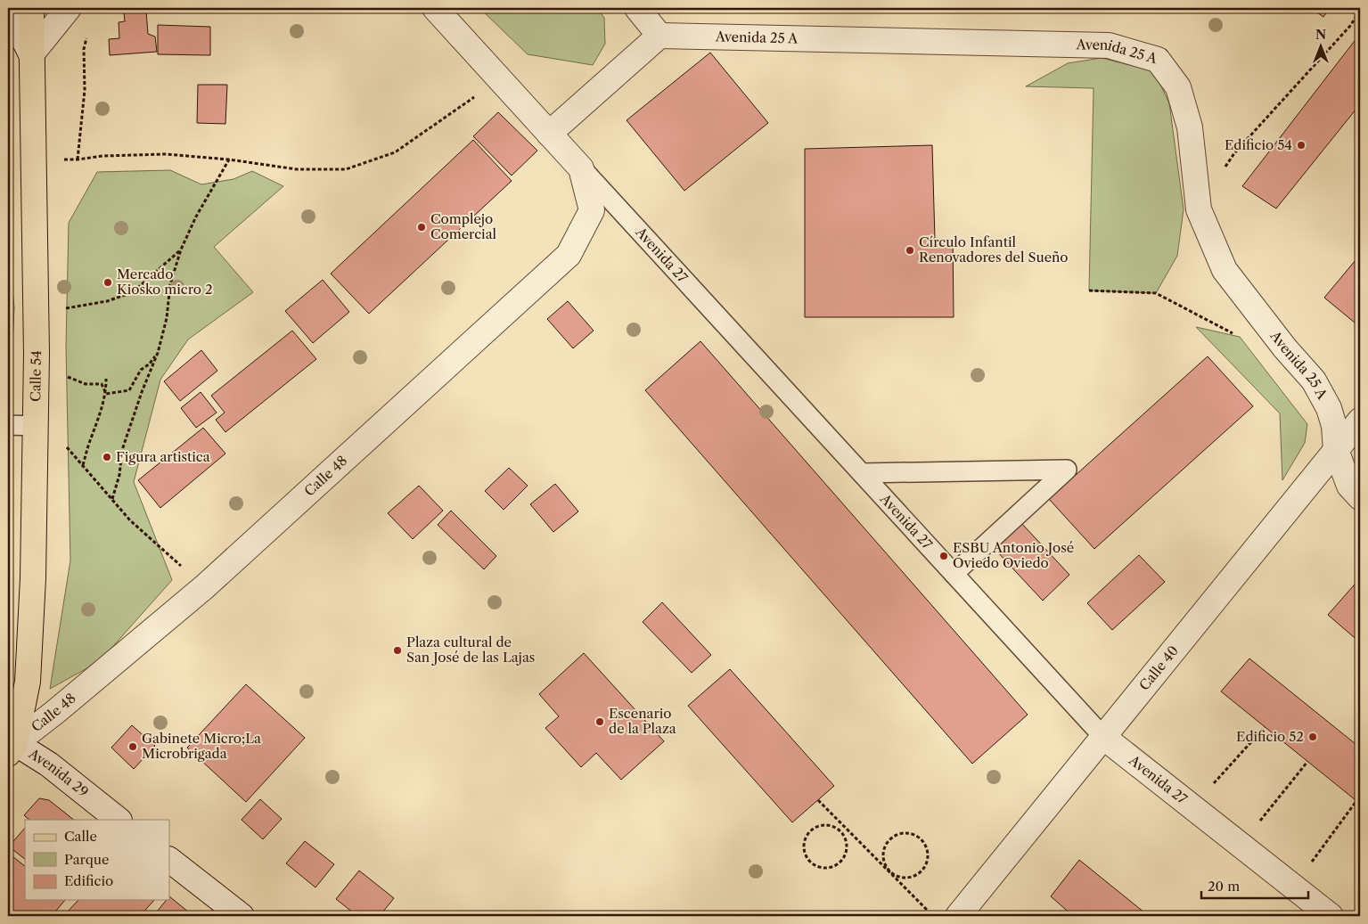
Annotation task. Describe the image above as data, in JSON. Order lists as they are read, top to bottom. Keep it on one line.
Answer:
{"streets":{"main road":["Calle 54"],"street":["Avenida 25 A","Avenida 27","Calle 48","Calle 40","Avenida 29"]},"crossings":[["Avenida 25 A","Calle 40"],["Avenida 27","Calle 48"],["Avenida 27","Calle 40"],["Calle 54","Calle 48"],["Calle 54","Avenida 29"],["Calle 48","Avenida 29"]],"places":["Edificio 54","Complejo Comercial","Círculo Infantil Renovadores del Sueño","Mercado Kiosko micro 2","Figura artistica","ESBU Antonio José Oviedo Oviedo","Plaza cultural de San José de las Lajas","Escenario de la Plaza","Edificio 52","Gabinete Micro;La Microbrigada"],"legend":["Calle","Parque","Edificio"],"scale_bar":"20 m","north":"top"}
